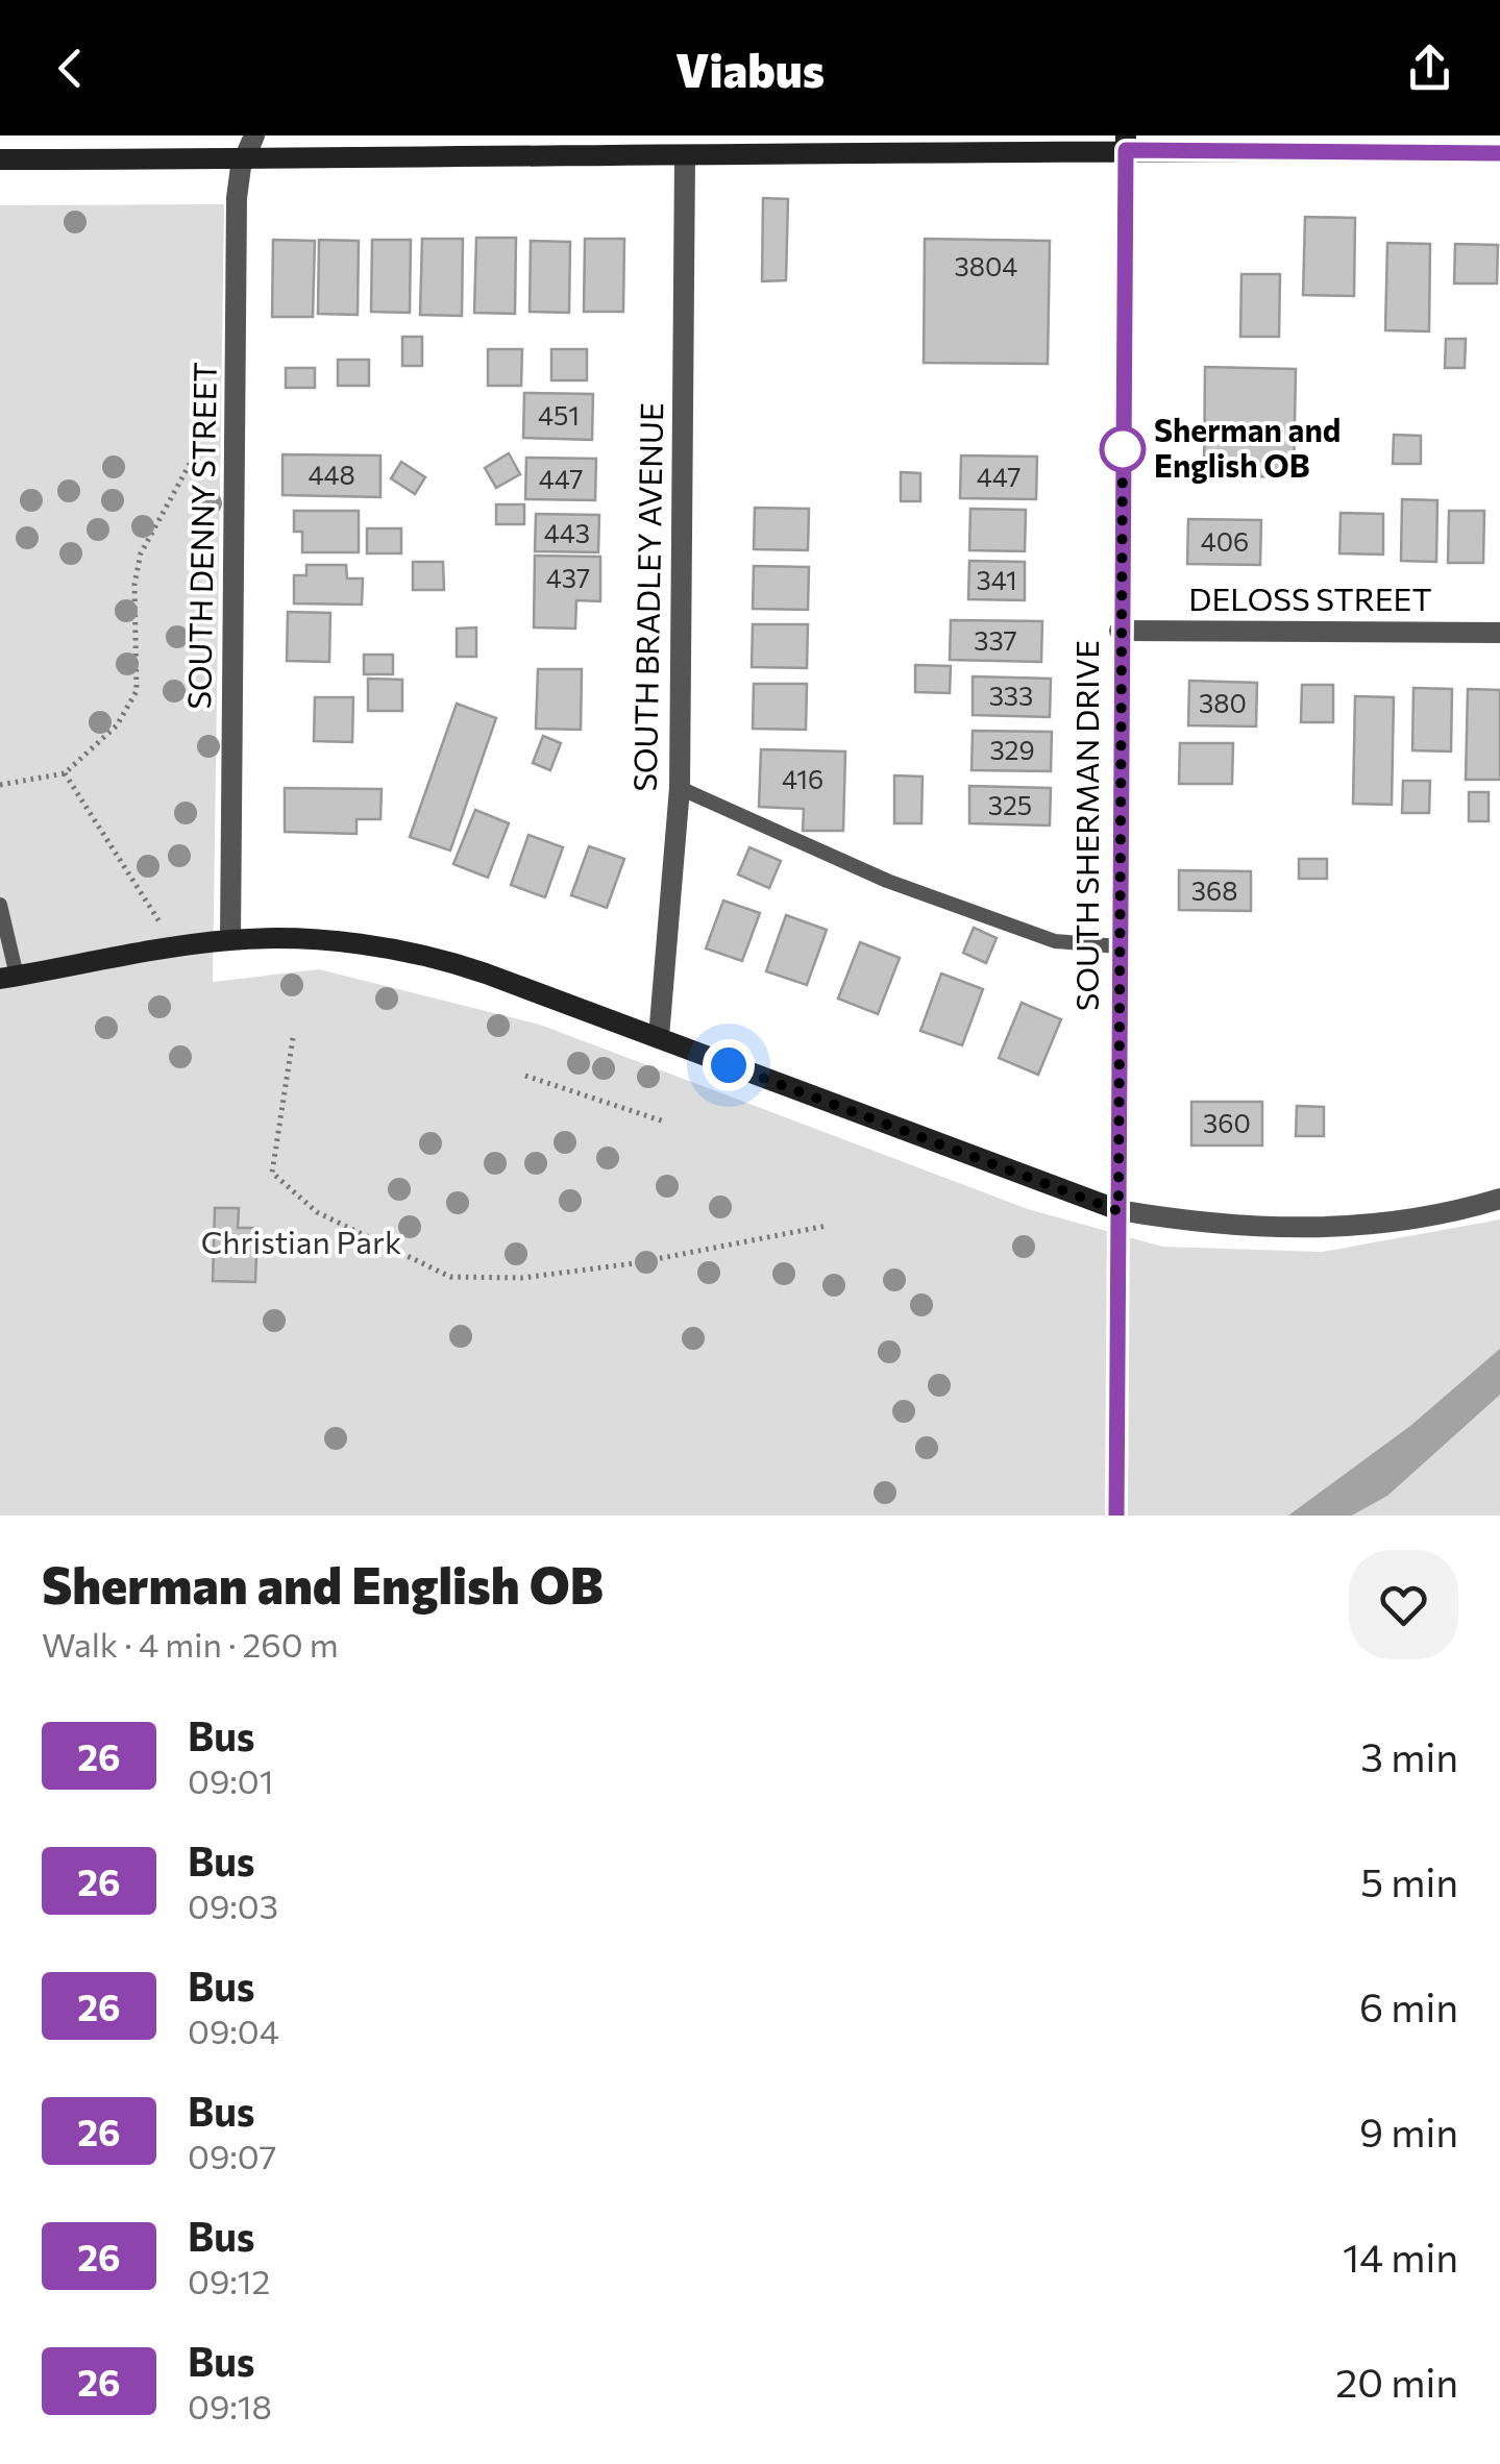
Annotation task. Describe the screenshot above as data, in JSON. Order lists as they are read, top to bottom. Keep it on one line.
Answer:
{"streets":{"main road":["SOUTH SHERMAN DRIVE"],"street":["SOUTH DENNY STREET","SOUTH BRADLEY AVENUE","DELOSS STREET"]},"crossings":[["DELOSS STREET","SOUTH SHERMAN DRIVE"]],"parks":["Christian Park"],"places":["Sherman and English OB"],"lines":["bus line 26"],"house_numbers":["3804","451","448","447","447","443","406","437","341","337","333","380","329","416","325","368","360"],"page":{"header":"Viabus","heading":["Sherman and English OB","Walk · 4 min · 260 m"],"list":[{"mark":"26","name":"Bus","note":"09:01","value":"3 min"},{"mark":"26","name":"Bus","note":"09:03","value":"5 min"},{"mark":"26","name":"Bus","note":"09:04","value":"6 min"},{"mark":"26","name":"Bus","note":"09:07","value":"9 min"},{"mark":"26","name":"Bus","note":"09:12","value":"14 min"},{"mark":"26","name":"Bus","note":"09:18","value":"20 min"}]}}
